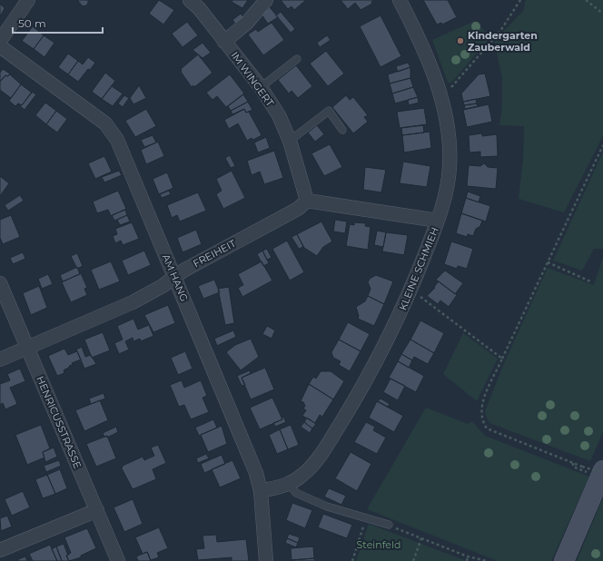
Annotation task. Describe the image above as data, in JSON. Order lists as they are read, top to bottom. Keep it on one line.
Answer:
{"streets":{"street":["IM WINGERT","FREIHEIT","KLEINE SCHMIEH","AM HANG","HENRICUSSTRASSE"]},"crossings":[["IM WINGERT","FREIHEIT"],["FREIHEIT","AM HANG"],["FREIHEIT","HENRICUSSTRASSE"],["KLEINE SCHMIEH","AM HANG"]],"parks":["Steinfeld"],"places":["Kindergarten Zauberwald"],"scale_bar":"50 m"}
